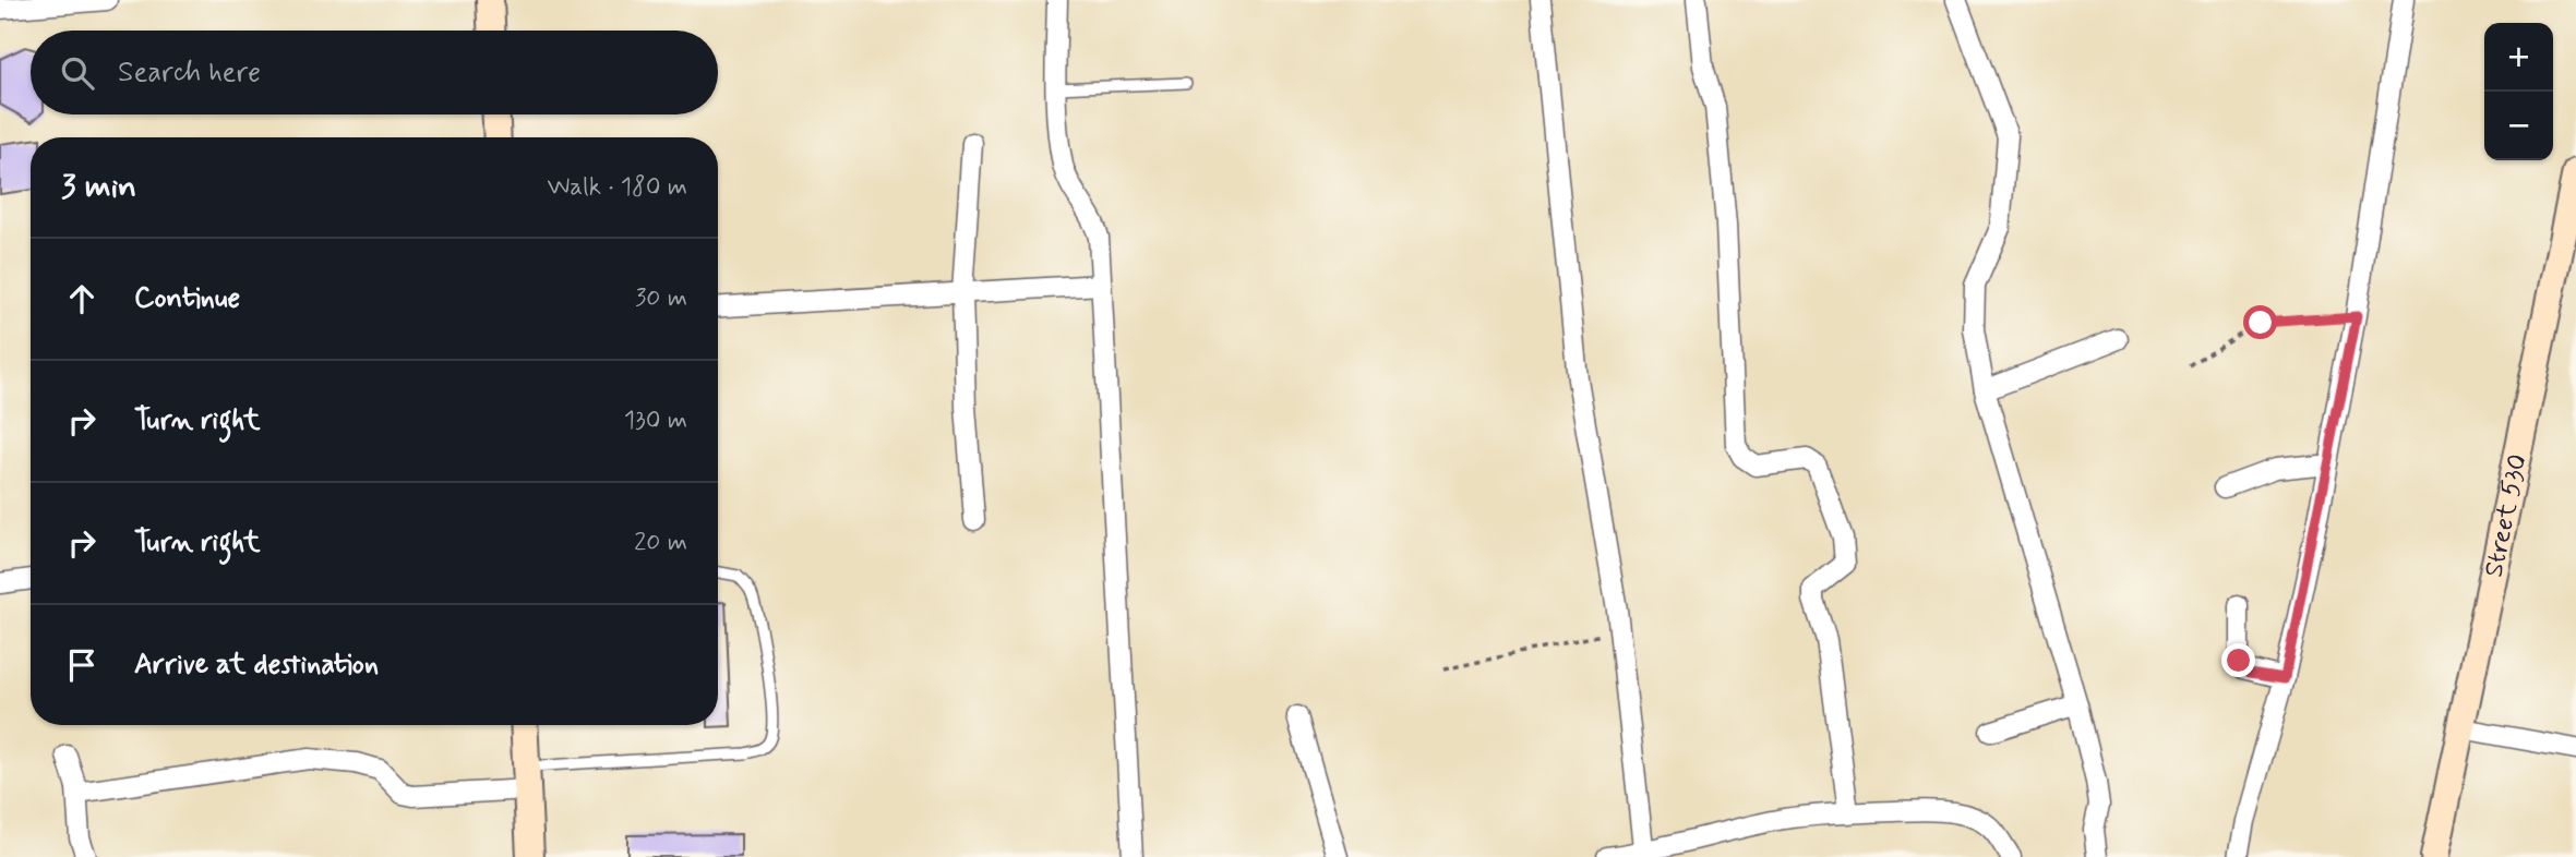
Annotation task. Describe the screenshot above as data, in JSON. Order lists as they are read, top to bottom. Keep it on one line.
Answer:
{"streets":{"street":["Street 530"]},"page":{"map_buttons":["+","−"],"search":"Search here","heading":["3 min","Walk · 180 m"],"list":[["Continue","30 m"],["Turn right","130 m"],["Turn right","20 m"],"Arrive at destination"]}}
